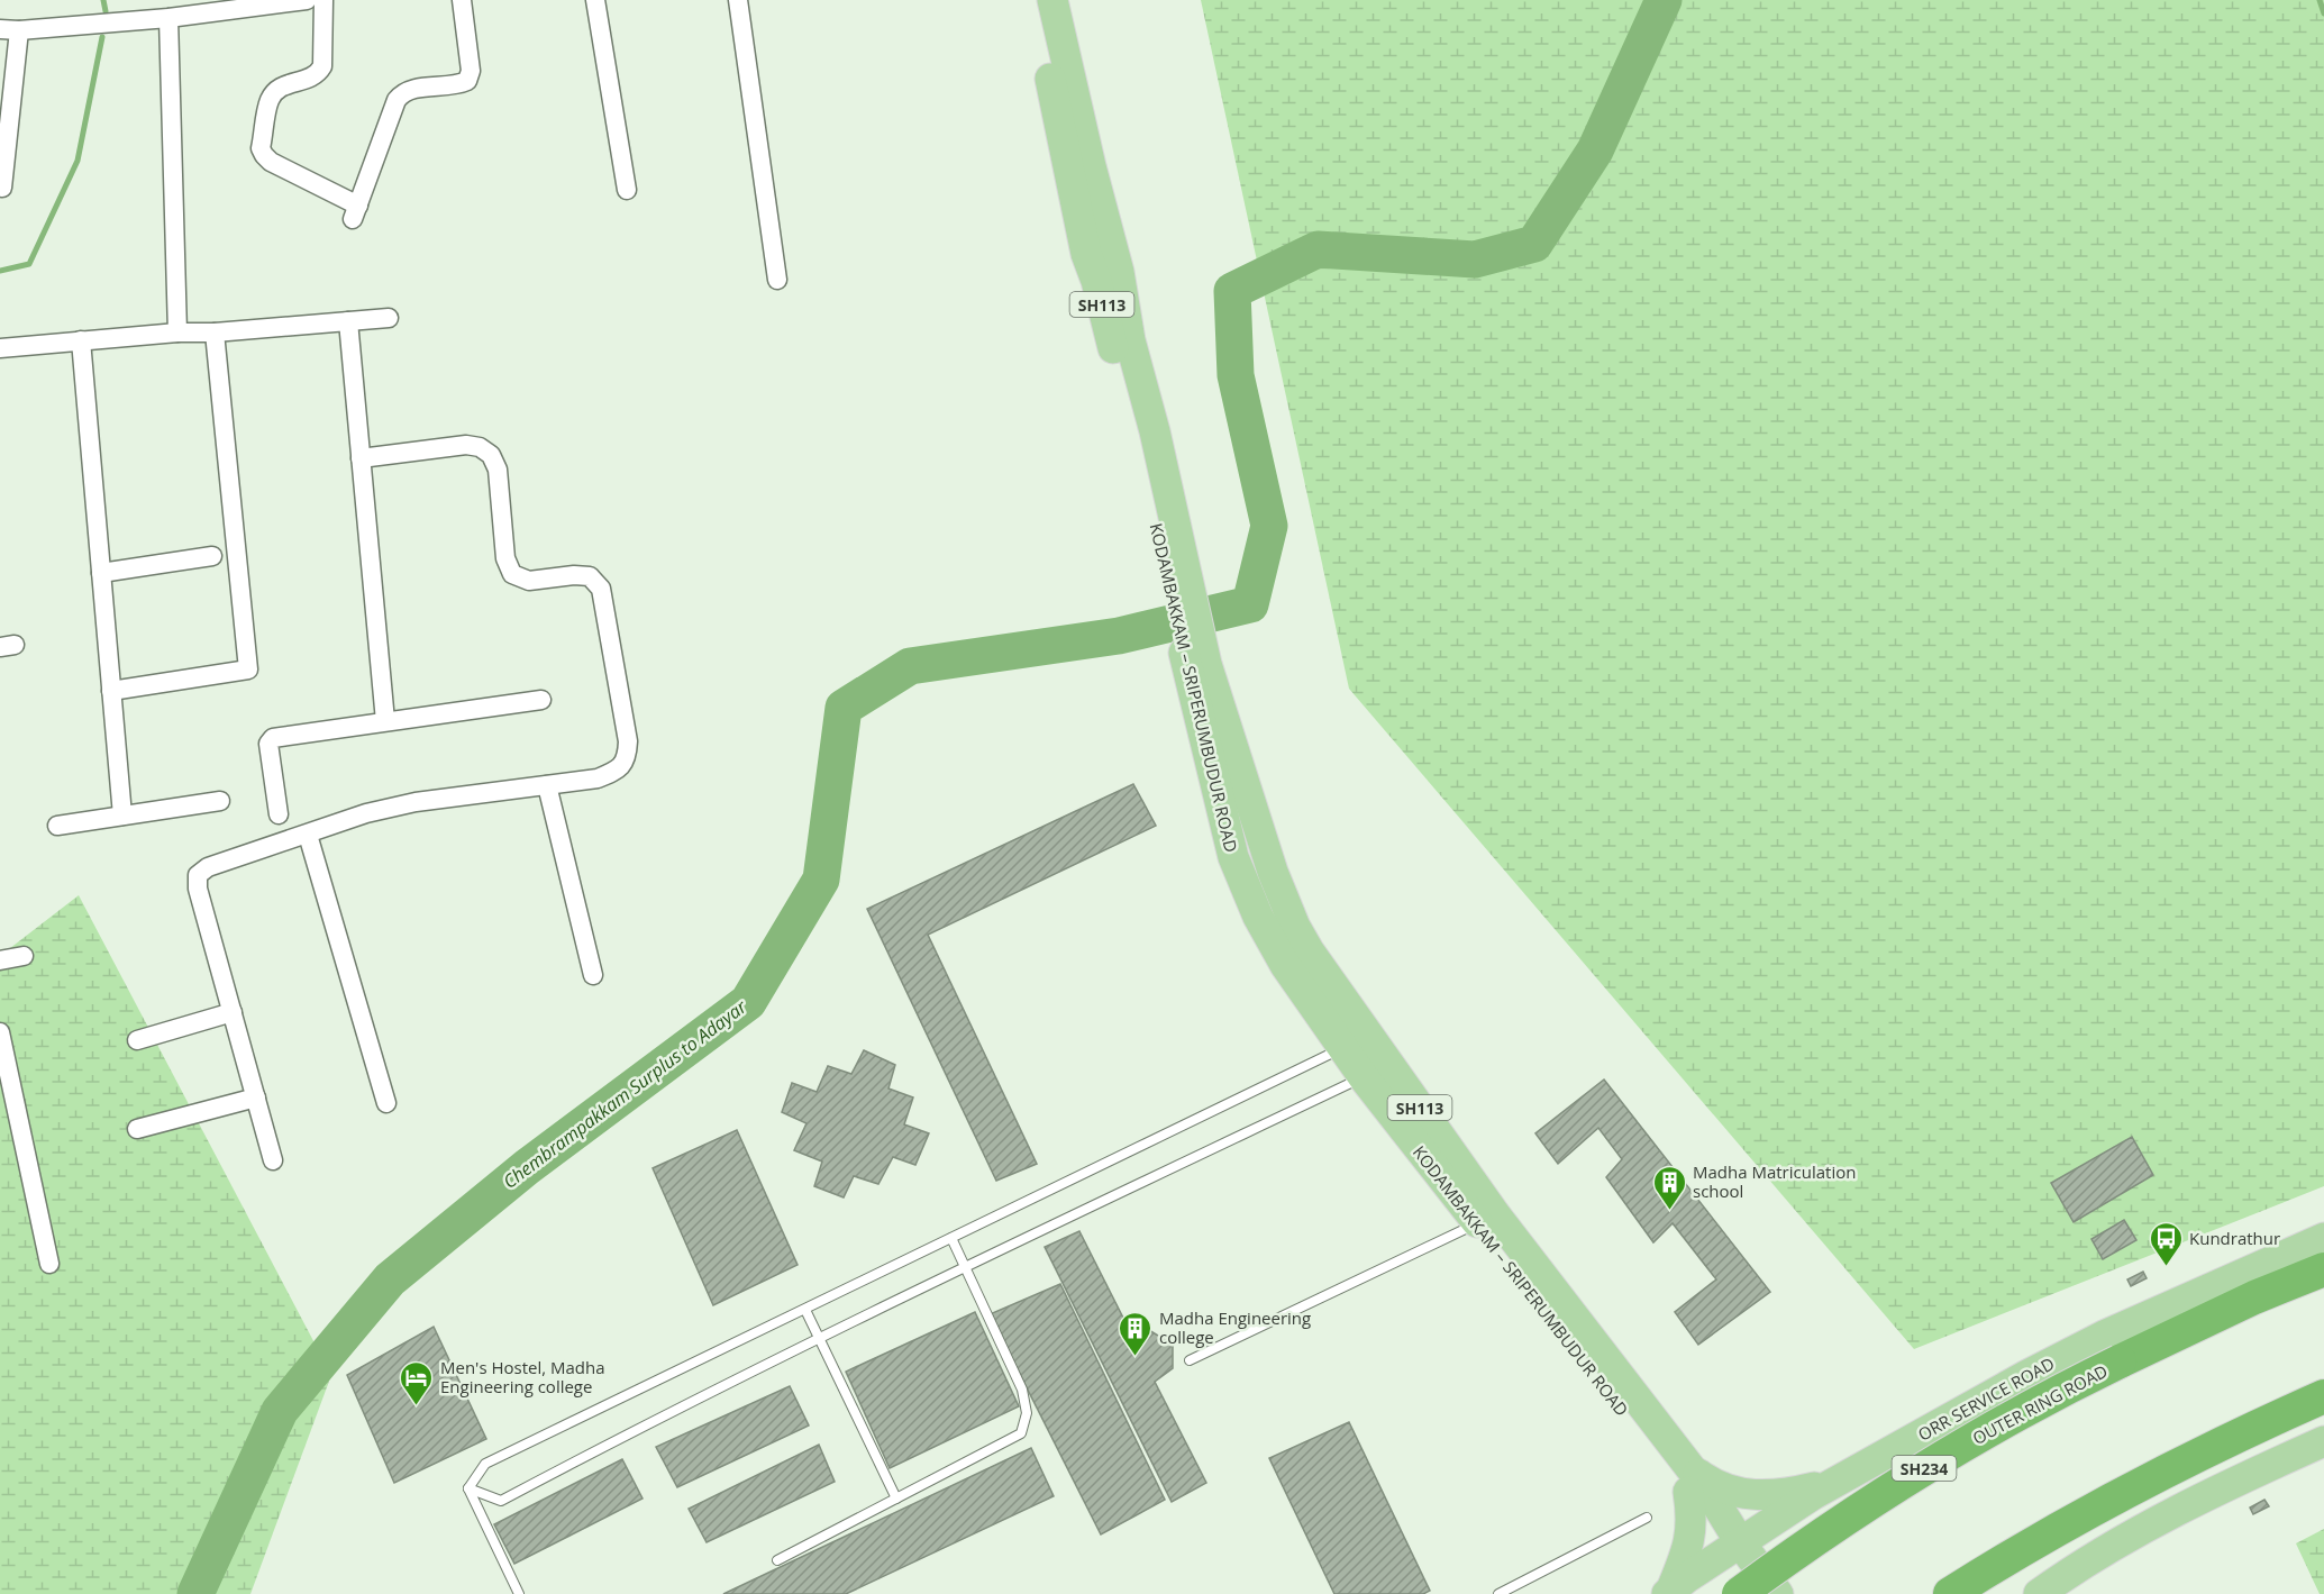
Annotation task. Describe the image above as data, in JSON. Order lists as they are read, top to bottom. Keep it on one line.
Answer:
{"streets":{"highway":["OUTER RING ROAD","SH234"],"main road":["SH113","KODAMBAKKAM – SRIPERUMBUDUR ROAD","ORR SERVICE ROAD"]},"crossings":[["KODAMBAKKAM – SRIPERUMBUDUR ROAD","ORR SERVICE ROAD"]],"water":["Chembrampakkam Surplus to Adayar"],"places":{"building":["Madha Matriculation school","Madha Engineering college"],"bus stop":["Kundrathur"],"hotel":["Men's Hostel, Madha Engineering college"]}}
